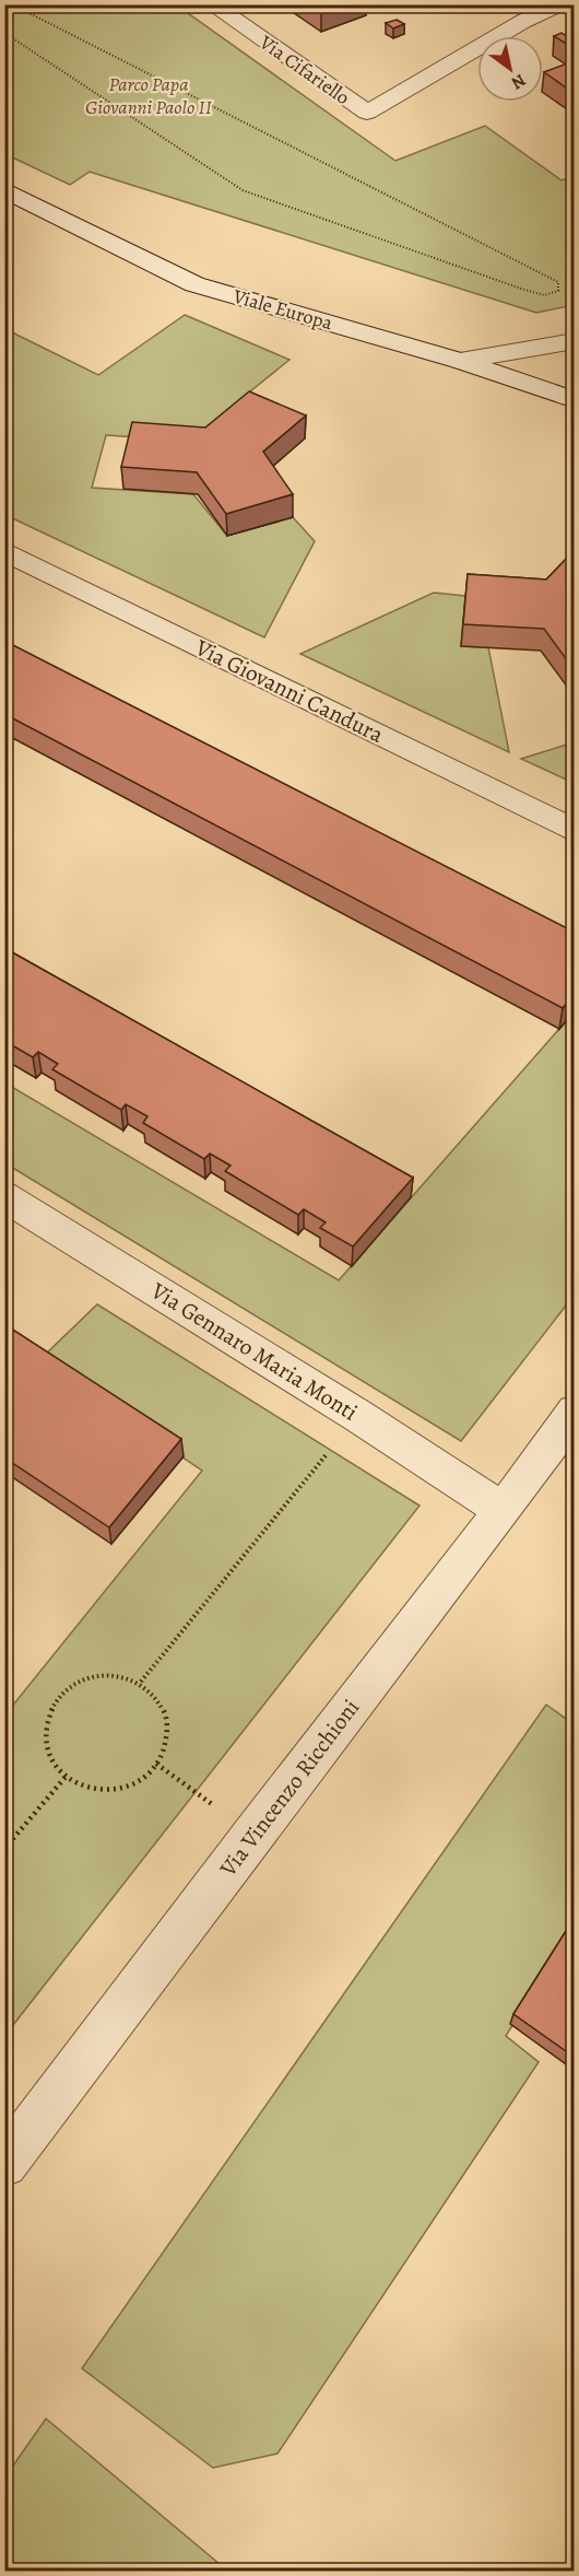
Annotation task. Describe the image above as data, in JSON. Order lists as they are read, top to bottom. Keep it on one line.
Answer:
{"streets":{"street":["Via Cifariello","Viale Europa","Via Giovanni Candura","Via Gennaro Maria Monti","Via Vincenzo Ricchioni"]},"crossings":[["Via Gennaro Maria Monti","Via Vincenzo Ricchioni"]],"parks":["Parco Papa Giovanni Paolo II"],"north":"bottom right"}
